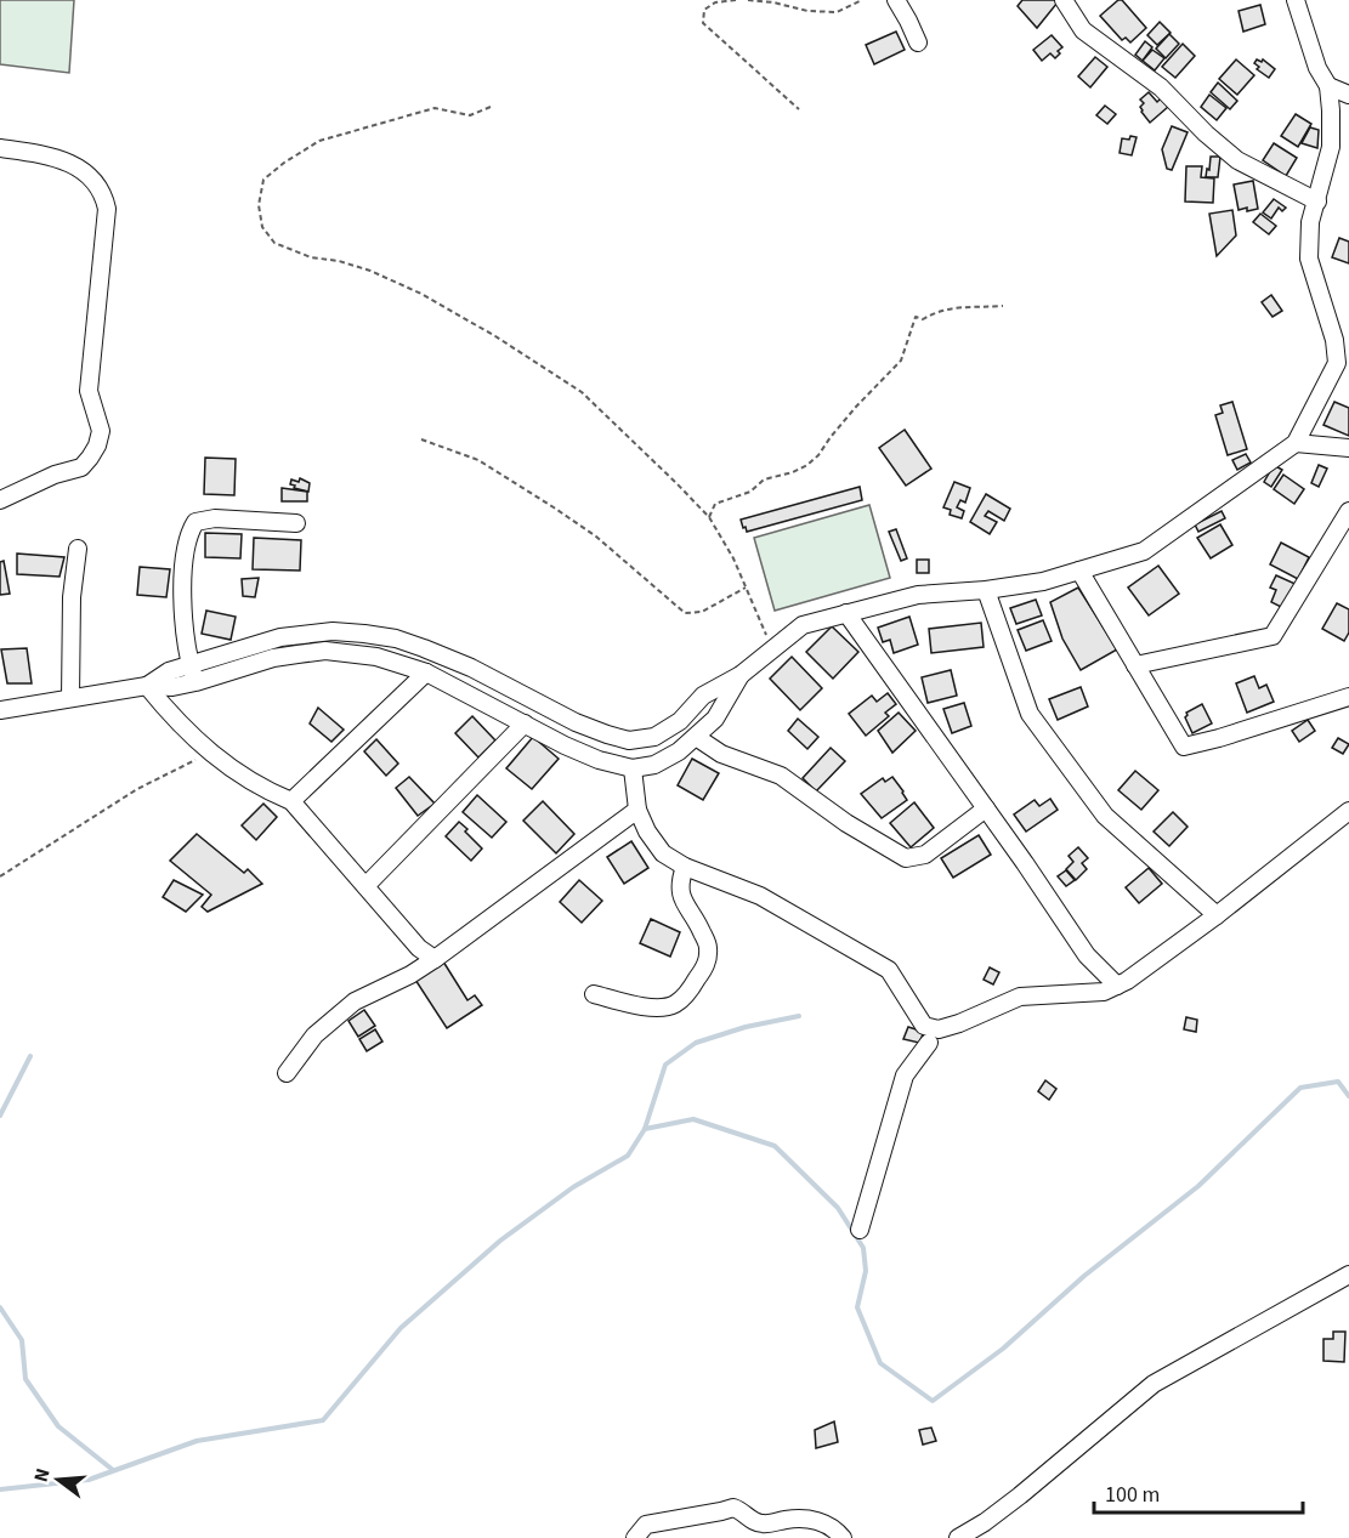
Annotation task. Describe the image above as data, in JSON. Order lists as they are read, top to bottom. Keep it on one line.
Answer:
{"scale_bar":"100 m","north":"left"}
